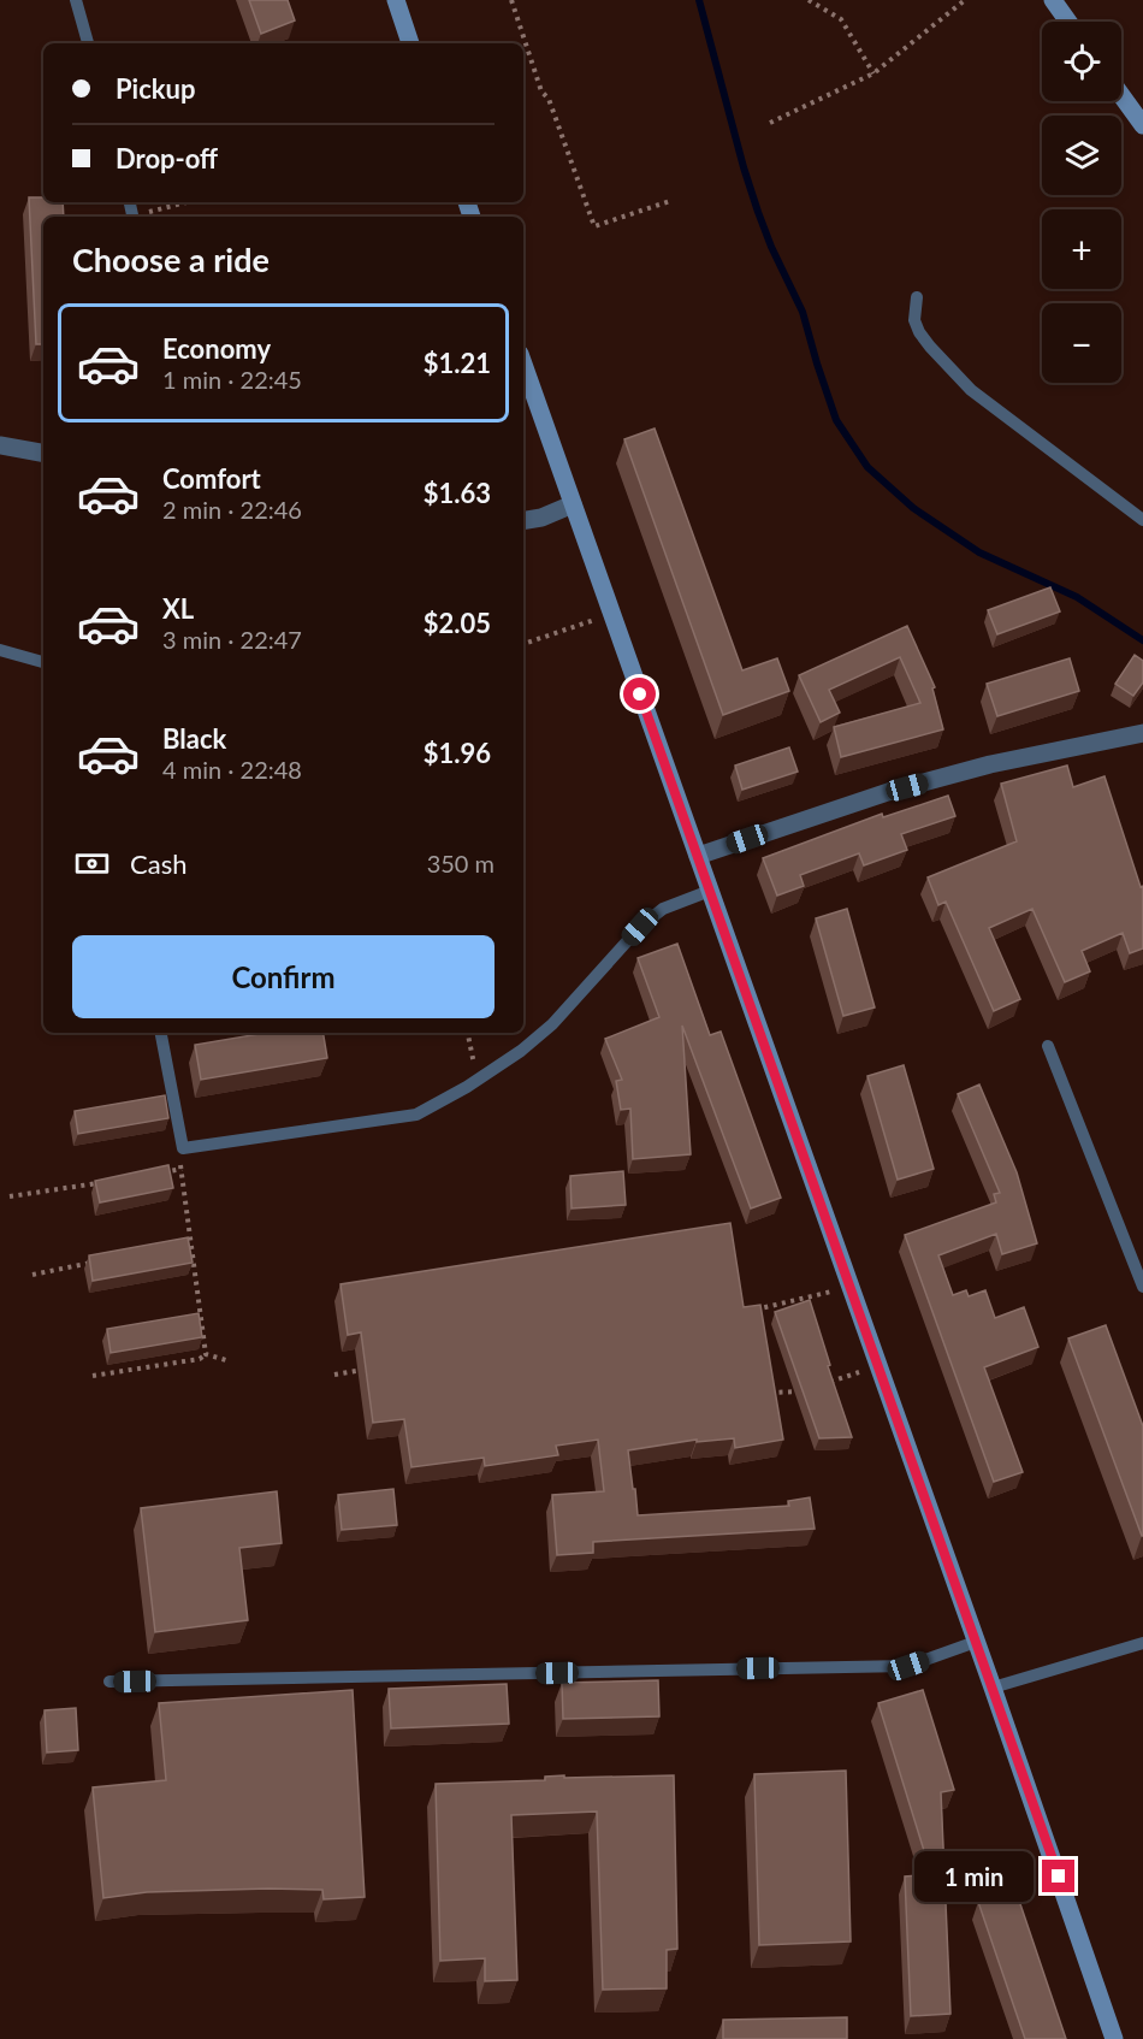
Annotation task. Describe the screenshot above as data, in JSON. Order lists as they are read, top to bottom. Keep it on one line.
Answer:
{"page":{"map_buttons":["+","−"],"banner":["Pickup","Drop-off"],"heading":"Choose a ride","list":[{"name":"Economy","note":"1 min · 22:45","value":"$1.21"},{"name":"Comfort","note":"2 min · 22:46","value":"$1.63"},{"name":"XL","note":"3 min · 22:47","value":"$2.05"},{"name":"Black","note":"4 min · 22:48","value":"$1.96"}],"pay":["Cash","350 m"],"buttons":"Confirm","bubble":"1 min"}}
